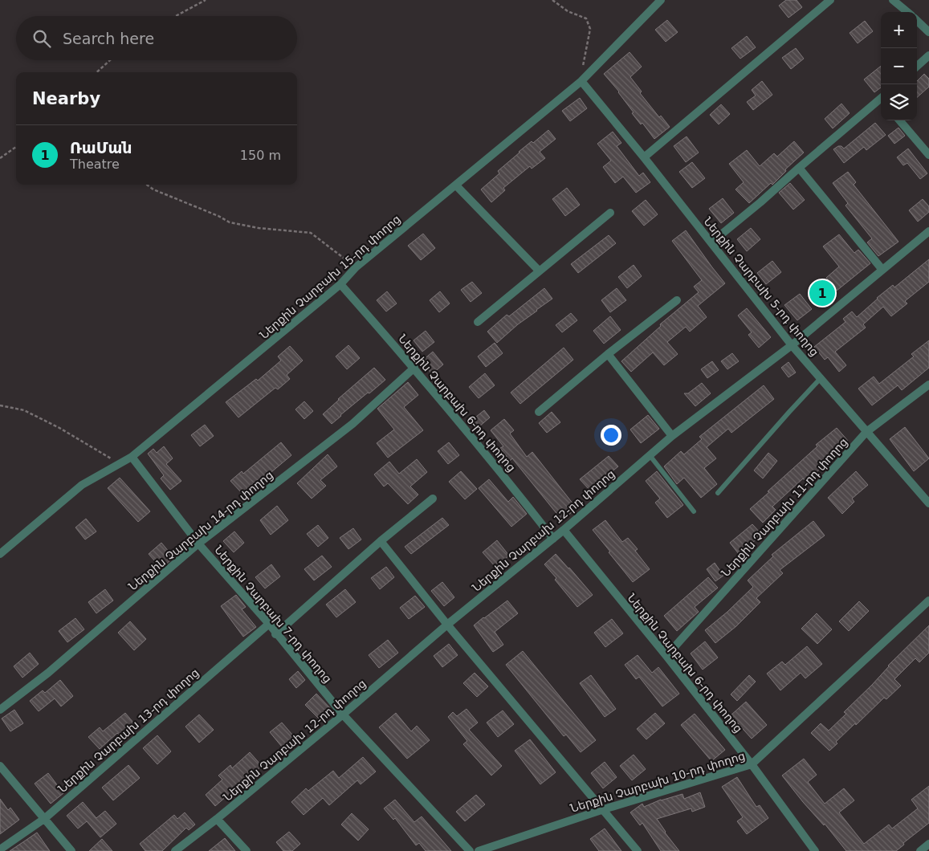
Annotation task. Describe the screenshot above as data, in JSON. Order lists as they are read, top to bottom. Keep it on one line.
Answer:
{"streets":{"street":["Ներքին Չարբախ 15-րդ փողոց","Ներքին Չարբախ 5-րդ փողոց","Ներքին Չարբախ 6-րդ փողոց","Ներքին Չարբախ 11-րդ փողոց","Ներքին Չարբախ 14-րդ փողոց","Ներքին Չարբախ 12-րդ փողոց","Ներքին Չարբախ 7-րդ փողոց","Ներքին Չարբախ 13-րդ փողոց","Ներքին Չարբախ 10-րդ փողոց"]},"crossings":[["Ներքին Չարբախ 15-րդ փողոց","Ներքին Չարբախ 5-րդ փողոց"],["Ներքին Չարբախ 15-րդ փողոց","Ներքին Չարբախ 6-րդ փողոց"],["Ներքին Չարբախ 15-րդ փողոց","Ներքին Չարբախ 7-րդ փողոց"],["Ներքին Չարբախ 5-րդ փողոց","Ներքին Չարբախ 11-րդ փողոց"],["Ներքին Չարբախ 5-րդ փողոց","Ներքին Չարբախ 12-րդ փողոց"],["Ներքին Չարբախ 6-րդ փողոց","Ներքին Չարբախ 11-րդ փողոց"],["Ներքին Չարբախ 6-րդ փողոց","Ներքին Չարբախ 14-րդ փողոց"],["Ներքին Չարբախ 6-րդ փողոց","Ներքին Չարբախ 12-րդ փողոց"],["Ներքին Չարբախ 6-րդ փողոց","Ներքին Չարբախ 10-րդ փողոց"],["Ներքին Չարբախ 14-րդ փողոց","Ներքին Չարբախ 7-րդ փողոց"],["Ներքին Չարբախ 12-րդ փողոց","Ներքին Չարբախ 7-րդ փողոց"],["Ներքին Չարբախ 7-րդ փողոց","Ներքին Չարբախ 13-րդ փողոց"]],"page":{"map_buttons":["+","−"],"search":"Search here","heading":"Nearby","list":[{"mark":"1","name":"ՌաՄան","note":"Theatre","value":"150 m"}],"pins":"1"}}
